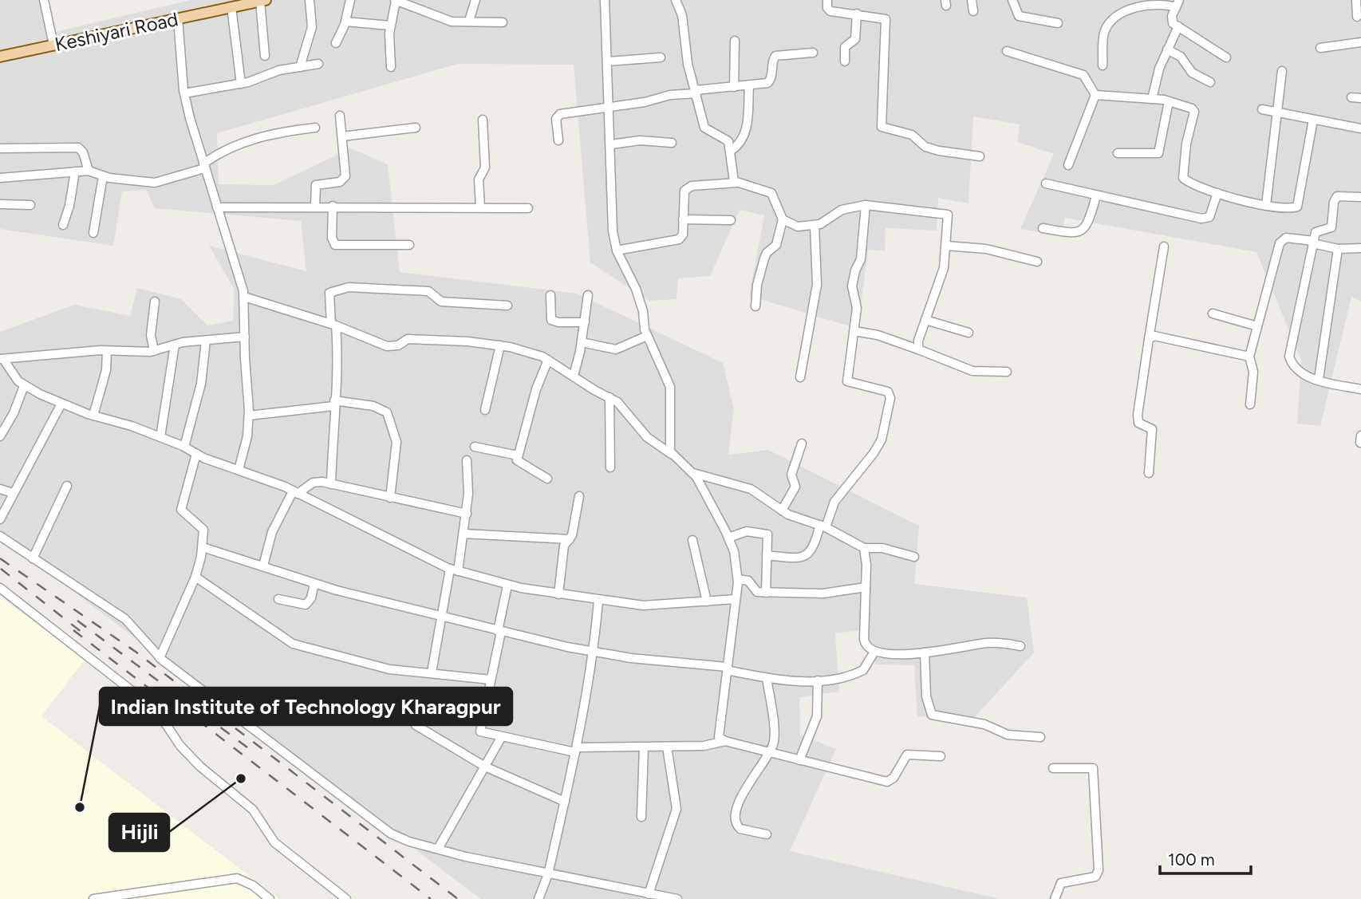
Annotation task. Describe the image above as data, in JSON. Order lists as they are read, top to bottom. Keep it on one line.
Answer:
{"streets":{"main road":["Keshiyari Road"]},"places":["Hijli","Indian Institute of Technology Kharagpur"],"scale_bar":"100 m"}
